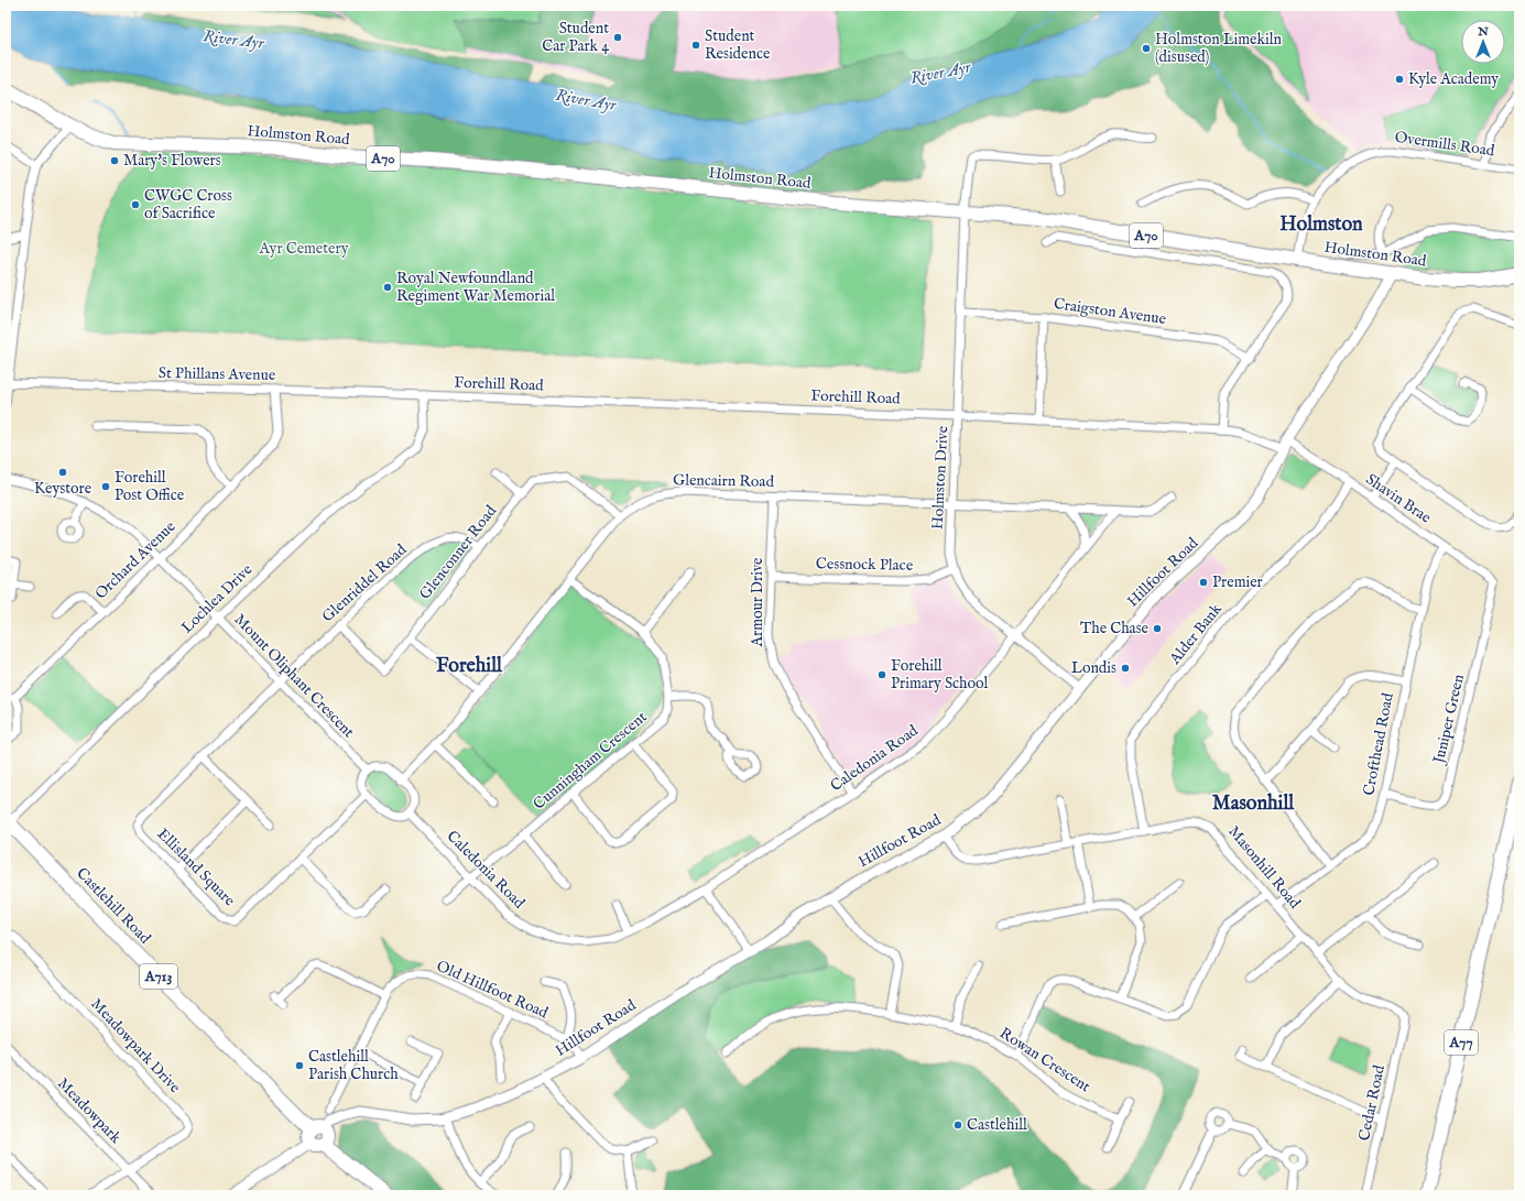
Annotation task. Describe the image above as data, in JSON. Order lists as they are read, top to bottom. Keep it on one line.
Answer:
{"streets":{"main road":["Holmston Road","A70","Castlehill Road","A713","A77"],"street":["Overmills Road","Craigston Avenue","St Phillans Avenue","Forehill Road","Holmston Drive","Glencairn Road","Shavin Brae","Glenconner Road","Orchard Avenue","Cessnock Place","Hillfoot Road","Glenriddel Road","Lochlea Drive","Armour Drive","Alder Bank","Mount Oliphant Crescent","Juniper Green","Crofthead Road","Caledonia Road","Cunningham Crescent","Ellisland Square","Masonhill Road","Old Hillfoot Road","Meadowpark Drive","Rowan Crescent","Cedar Road","Meadowpark"]},"crossings":[["Holmston Road","Overmills Road"],["Holmston Road","Holmston Drive"],["Holmston Road","Hillfoot Road"],["Craigston Avenue","Holmston Drive"],["St Phillans Avenue","Forehill Road"],["St Phillans Avenue","Orchard Avenue"],["St Phillans Avenue","Lochlea Drive"],["Forehill Road","Holmston Drive"],["Forehill Road","Shavin Brae"],["Forehill Road","Hillfoot Road"],["Forehill Road","Lochlea Drive"],["Holmston Drive","Glencairn Road"],["Holmston Drive","Cessnock Place"],["Holmston Drive","Hillfoot Road"],["Holmston Drive","Caledonia Road"],["Glencairn Road","Glenconner Road"],["Glencairn Road","Armour Drive"],["Glencairn Road","Mount Oliphant Crescent"],["Glencairn Road","Caledonia Road"],["Glencairn Road","Cunningham Crescent"],["Glencairn Road","Ellisland Square"],["Shavin Brae","Hillfoot Road"],["Shavin Brae","Alder Bank"],["Shavin Brae","Juniper Green"],["Shavin Brae","Crofthead Road"],["Glenconner Road","Glenriddel Road"],["Orchard Avenue","Mount Oliphant Crescent"],["Cessnock Place","Armour Drive"],["Hillfoot Road","Masonhill Road"],["Hillfoot Road","Castlehill Road"],["Hillfoot Road","Old Hillfoot Road"],["Glenriddel Road","Mount Oliphant Crescent"],["Glenriddel Road","Ellisland Square"],["Lochlea Drive","Mount Oliphant Crescent"],["Lochlea Drive","Castlehill Road"],["Armour Drive","Caledonia Road"],["Alder Bank","Masonhill Road"],["Mount Oliphant Crescent","Caledonia Road"],["Mount Oliphant Crescent","Ellisland Square"],["Juniper Green","Crofthead Road"],["Crofthead Road","Masonhill Road"],["Caledonia Road","Cunningham Crescent"],["Caledonia Road","Ellisland Square"],["Masonhill Road","Cedar Road"],["Meadowpark Drive","Meadowpark"]],"districts":["Holmston","Forehill","Masonhill"],"water":["River Ayr"],"parks":["Ayr Cemetery"],"places":["Student Car Park 4","Student Residence","Holmston Limekiln (disused)","Kyle Academy","Mary's Flowers","CWGC Cross of Sacrifice","Royal Newfoundland Regiment War Memorial","Keystore","Forehill Post Office","Premier","The Chase","Londis","Forehill Primary School","Castlehill Parish Church","Castlehill"],"north":"top"}
